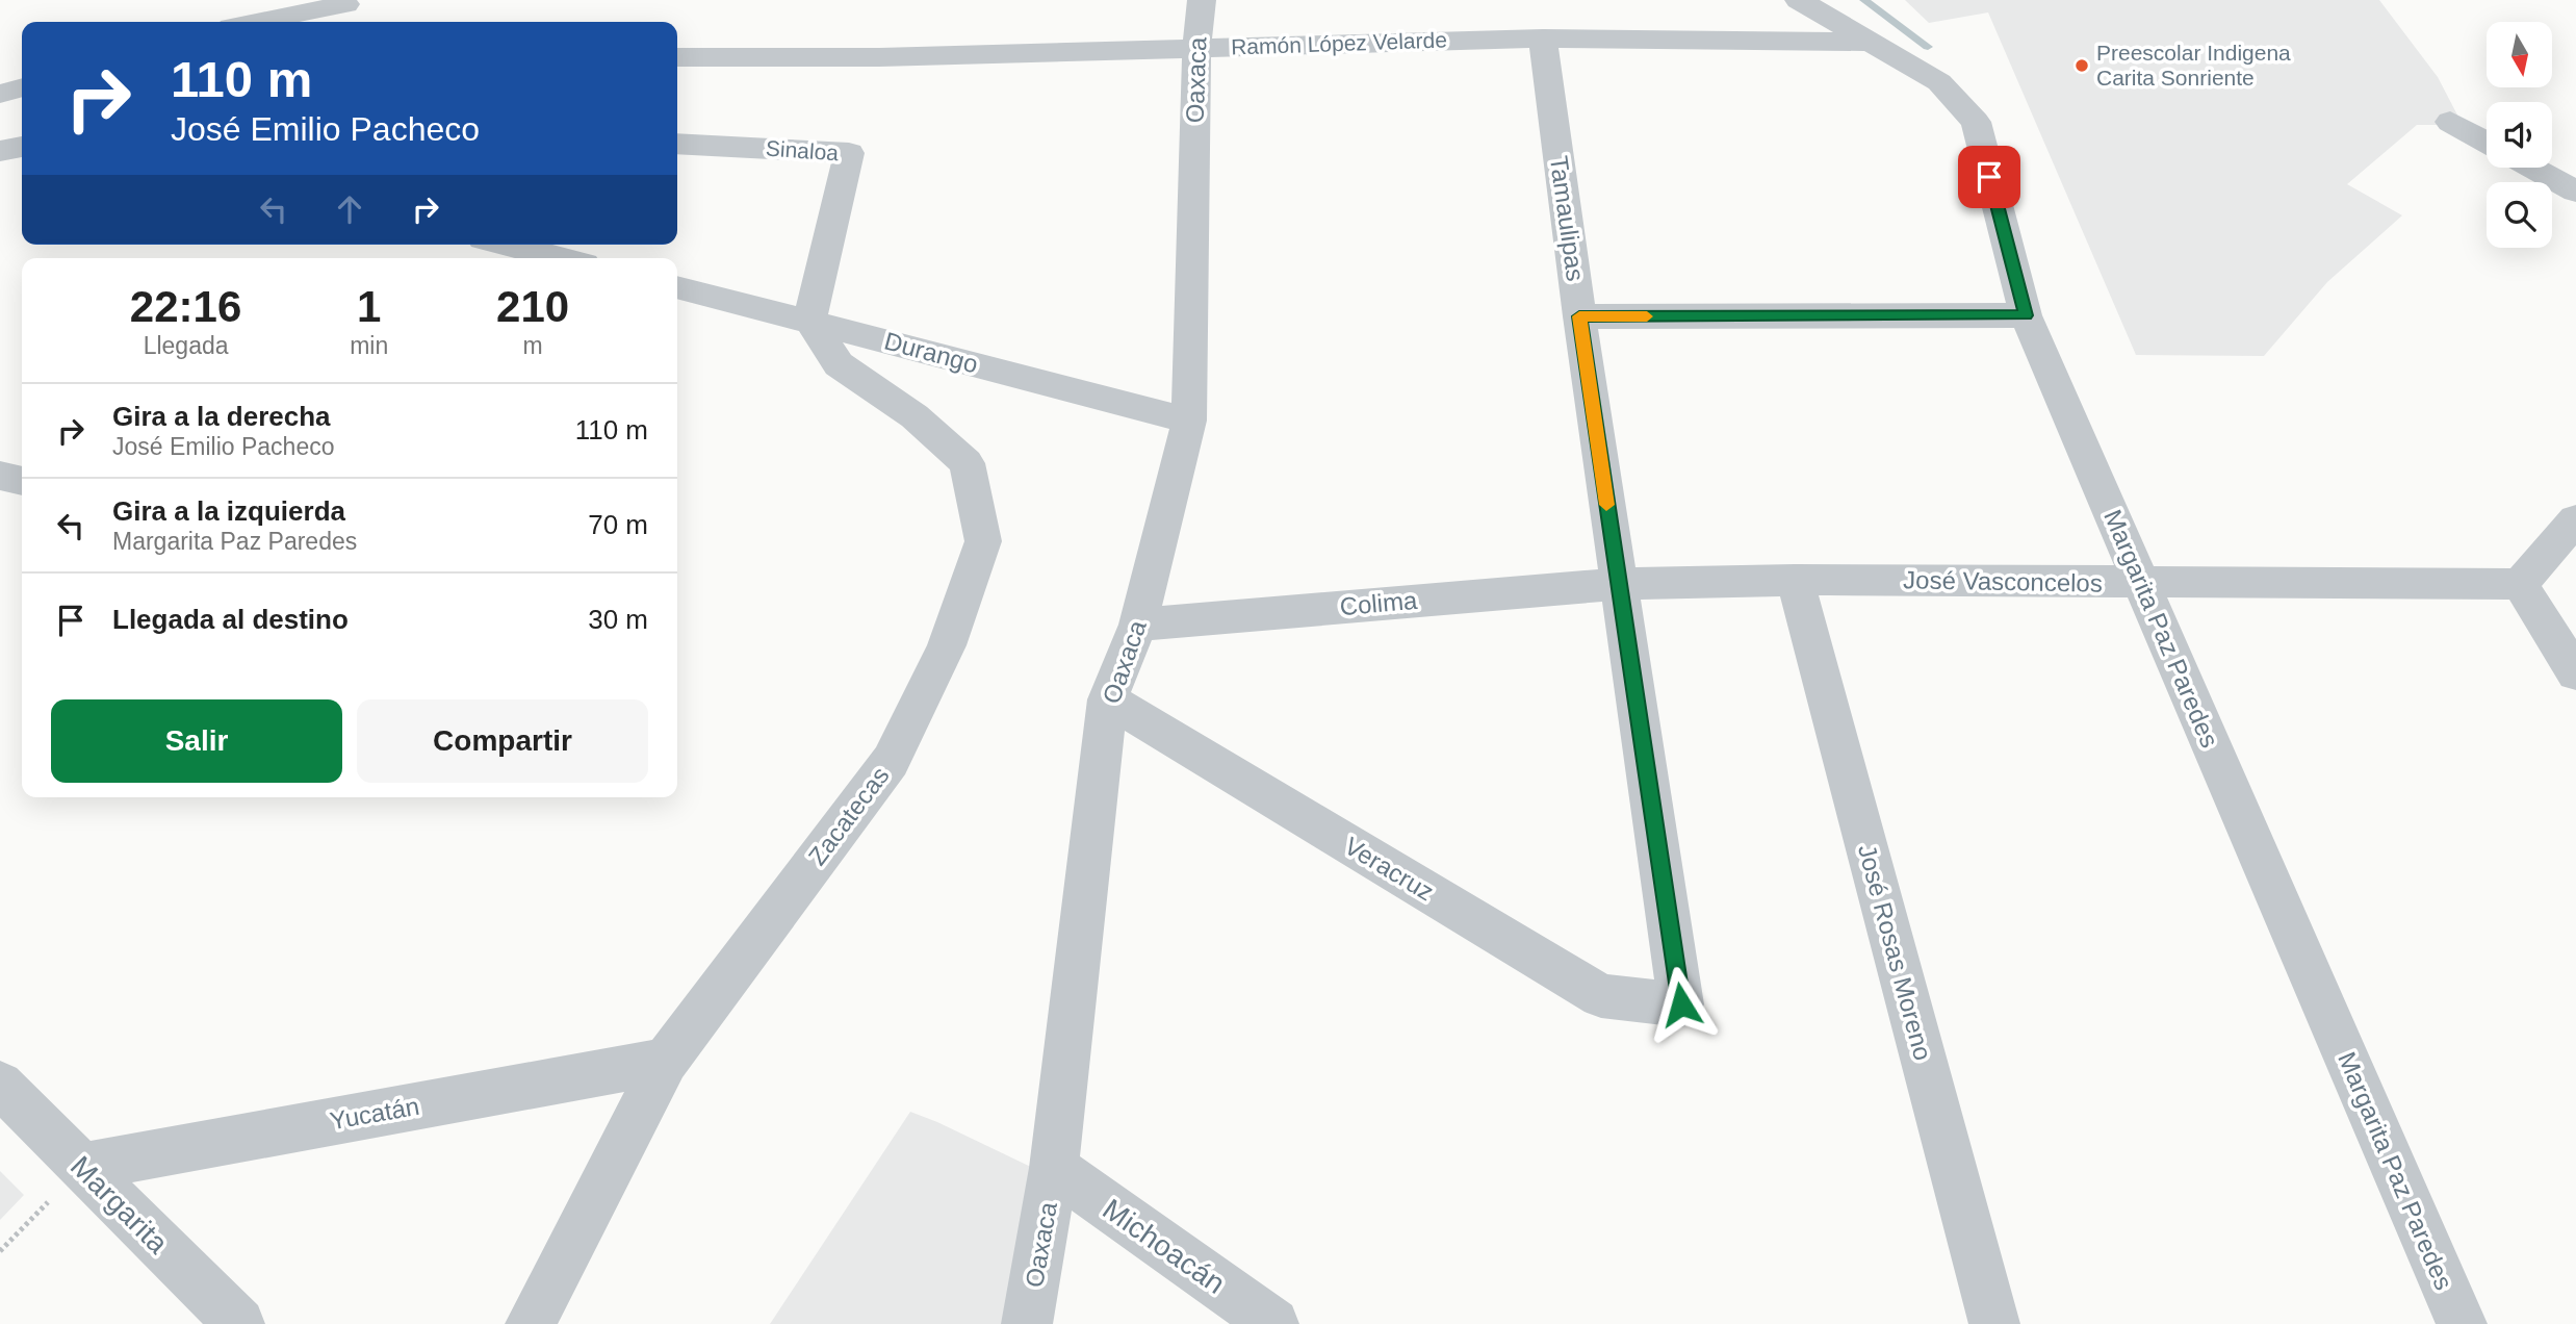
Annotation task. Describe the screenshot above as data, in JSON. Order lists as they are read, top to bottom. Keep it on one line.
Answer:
{"streets":{"street":["Ramón López Velarde","Oaxaca","Sinaloa","Tamaulipas","Durango","José Vasconcelos","Colima","Margarita Paz Paredes","Zacatecas","Veracruz","José Rosas Moreno","Yucatán","Margarita","Michoacán"]},"crossings":[["Ramón López Velarde","Oaxaca"],["Ramón López Velarde","Tamaulipas"],["Ramón López Velarde","Margarita Paz Paredes"],["Oaxaca","Durango"],["Oaxaca","Colima"],["Oaxaca","Veracruz"],["Oaxaca","Michoacán"],["Sinaloa","Durango"],["Sinaloa","Zacatecas"],["Tamaulipas","José Vasconcelos"],["Tamaulipas","Colima"],["Tamaulipas","Veracruz"],["Durango","Zacatecas"],["José Vasconcelos","Colima"],["José Vasconcelos","Margarita Paz Paredes"],["José Vasconcelos","José Rosas Moreno"],["Zacatecas","Yucatán"],["Yucatán","Margarita"]],"places":["Preescolar Indigena Carita Sonriente"],"north":"bottom","page":{"turn":["110 m","José Emilio Pacheco"],"eta":["22:16","Llegada","1","min","210","m"],"list":[{"name":"Gira a la derecha","note":"José Emilio Pacheco","value":"110 m"},{"name":"Gira a la izquierda","note":"Margarita Paz Paredes","value":"70 m"},{"name":"Llegada al destino","value":"30 m"}],"buttons":["Salir","Compartir"]}}
